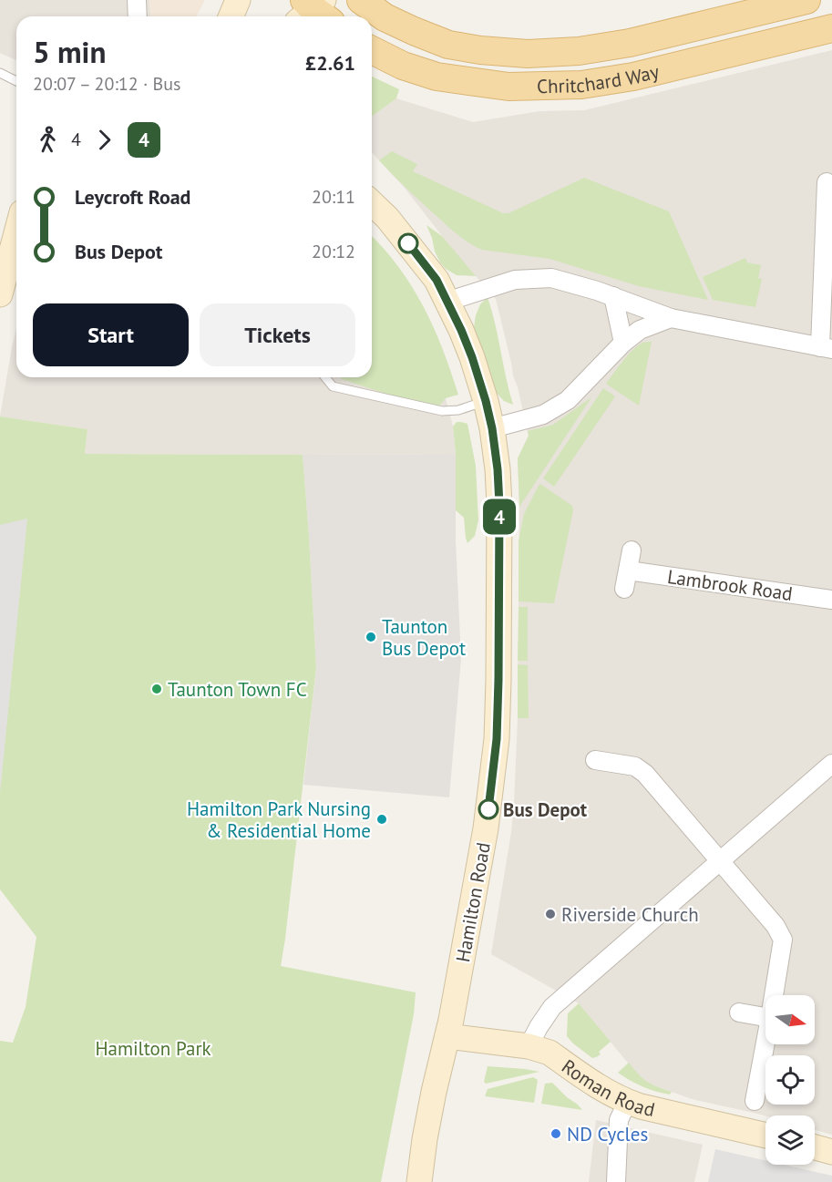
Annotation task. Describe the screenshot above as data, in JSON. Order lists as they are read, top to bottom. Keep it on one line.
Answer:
{"streets":{"main road":["Chritchard Way"],"street":["Lambrook Road","Hamilton Road","Roman Road"]},"crossings":[["Hamilton Road","Roman Road"]],"parks":["Hamilton Park"],"places":["Taunton Bus Depot","Taunton Town FC","Bus Depot","Hamilton Park Nursing & Residential Home","Riverside Church","ND Cycles"],"lines":["bus line 4"],"north":"right","page":{"on_map":"4","heading":["5 min","20:07 – 20:12 · Bus","£2.61"],"legs":["4","4"],"list":[{"name":"Leycroft Road","value":"20:11"},{"name":"Bus Depot","value":"20:12"}],"buttons":["Start","Tickets"]}}
